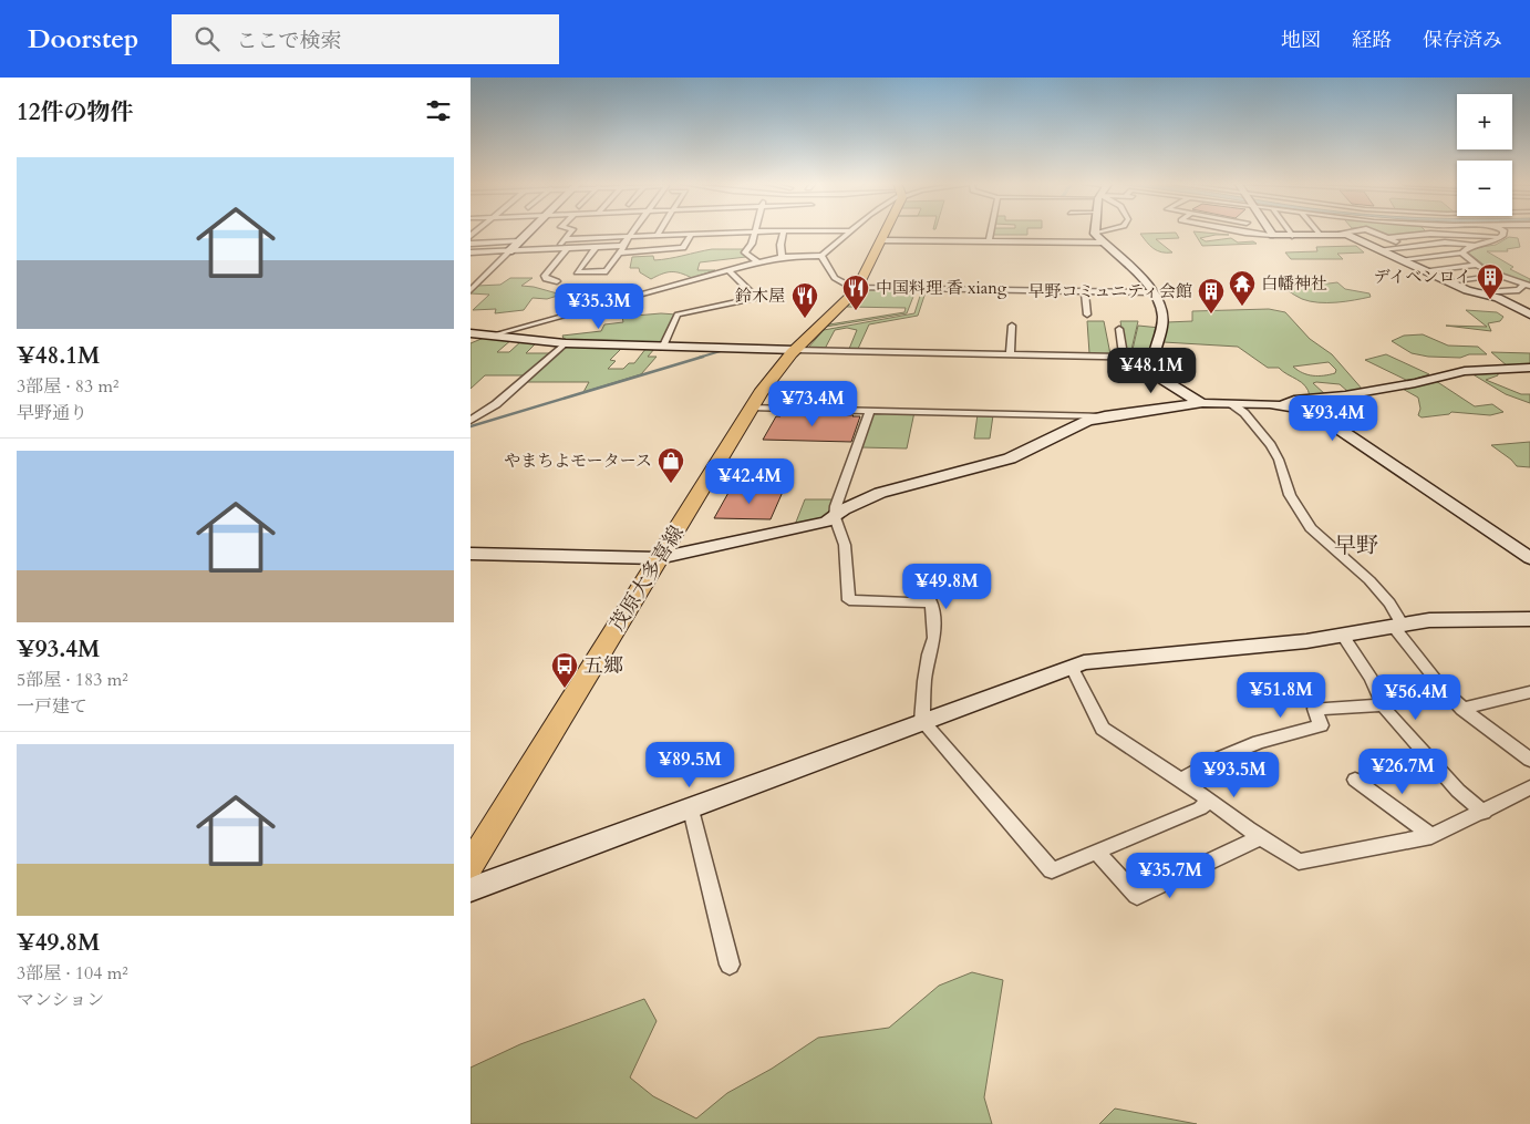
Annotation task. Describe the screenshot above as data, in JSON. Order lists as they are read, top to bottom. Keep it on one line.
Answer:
{"streets":{"main road":["茂原大多喜線"]},"districts":["早野"],"places":{"building":["デイベンロイ","早野コミュニティ会館"],"temple":["白幡神社"],"restaurant":["中国料理 香 xiang","鈴木屋"],"shop":["やまちよモータース"],"bus stop":["五郷"]},"page":{"header":"Doorstep","search":"ここで検索","nav":["地図","経路","保存済み"],"heading":"12件の物件","map_buttons":["+","−"],"list":[{"name":"¥48.1M","note":"3部屋 · 83 m² · 早野通り"},{"name":"¥93.4M","note":"5部屋 · 183 m² · 一戸建て"},{"name":"¥49.8M","note":"3部屋 · 104 m² · マンション"}],"price":["¥35.3M","¥48.1M","¥73.4M","¥93.4M","¥42.4M","¥49.8M","¥51.8M","¥56.4M","¥89.5M","¥26.7M","¥93.5M","¥35.7M"]}}
